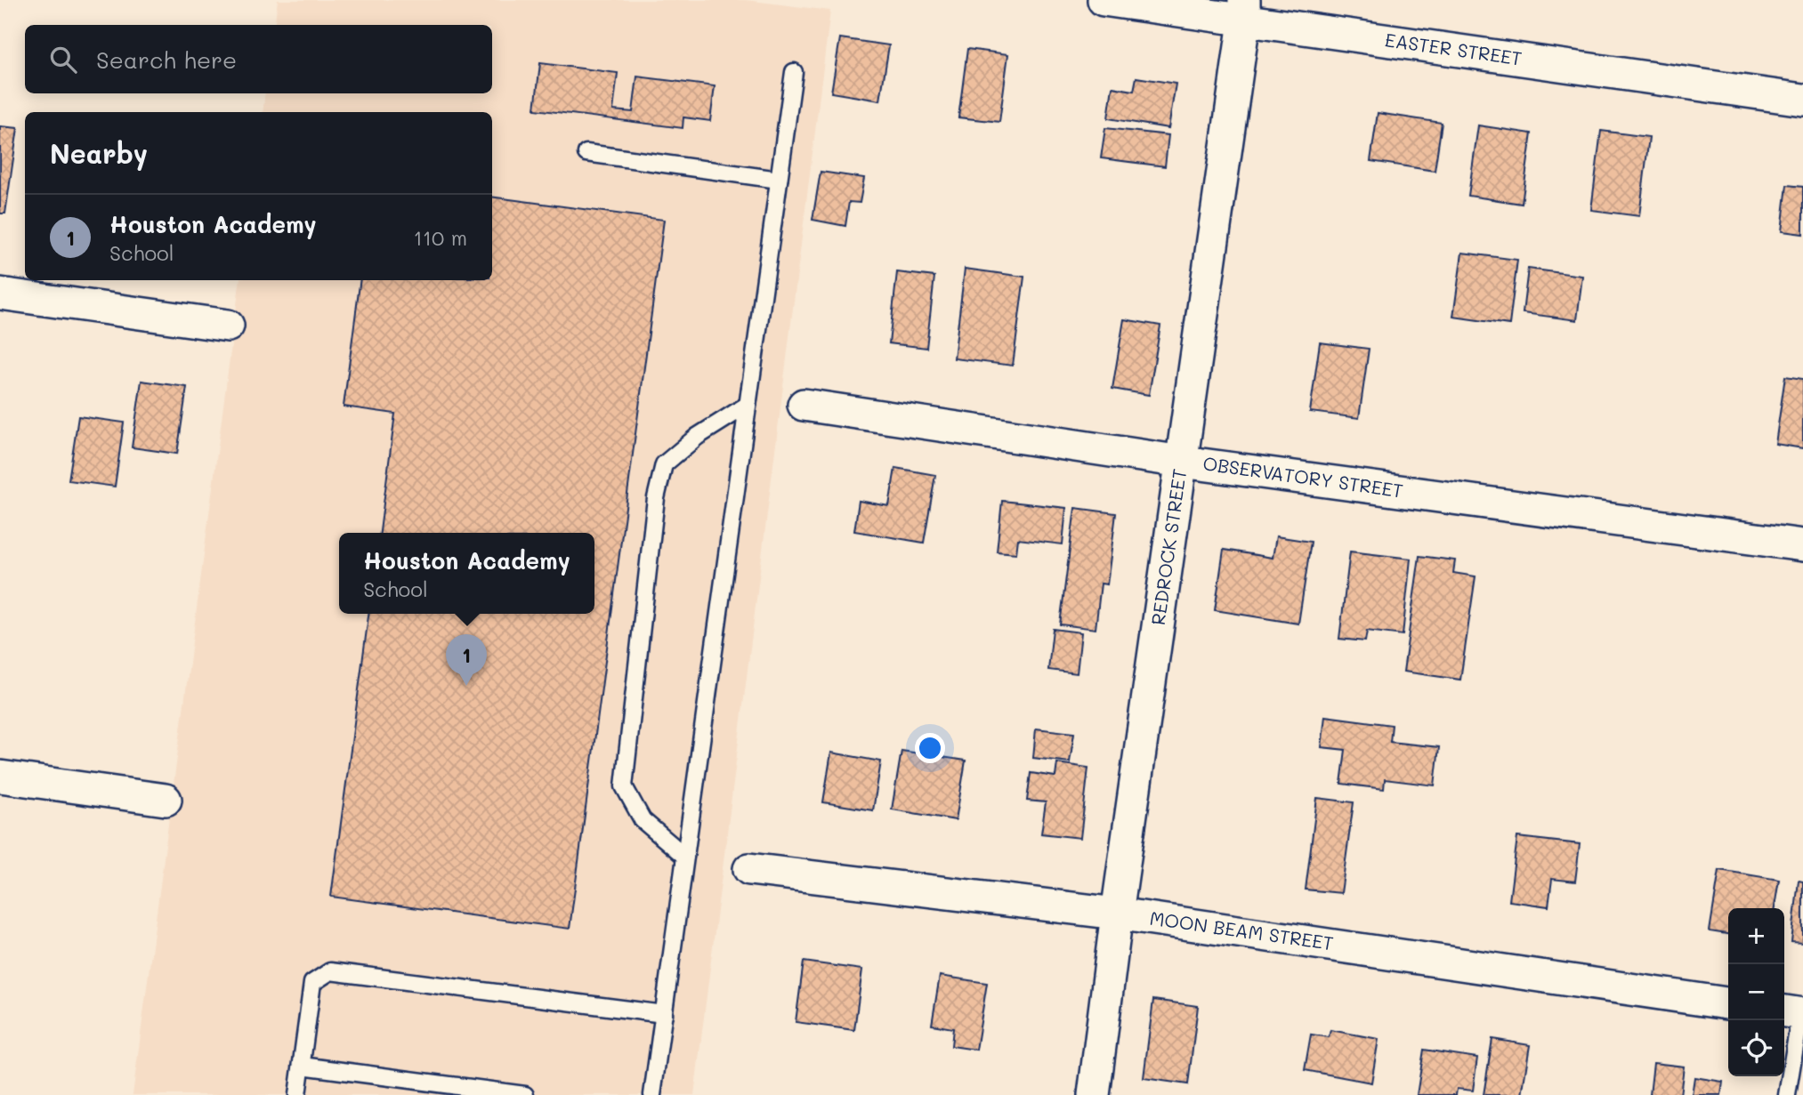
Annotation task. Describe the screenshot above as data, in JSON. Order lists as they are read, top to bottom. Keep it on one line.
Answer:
{"streets":{"street":["EASTER STREET","OBSERVATORY STREET","REDROCK STREET","MOON BEAM STREET"]},"crossings":[["EASTER STREET","REDROCK STREET"],["OBSERVATORY STREET","REDROCK STREET"],["REDROCK STREET","MOON BEAM STREET"]],"page":{"search":"Search here","heading":"Nearby","list":[{"mark":"1","name":"Houston Academy","note":"School","value":"110 m"}],"popup":["Houston Academy","School"],"pins":"1","map_buttons":["+","−"]}}
